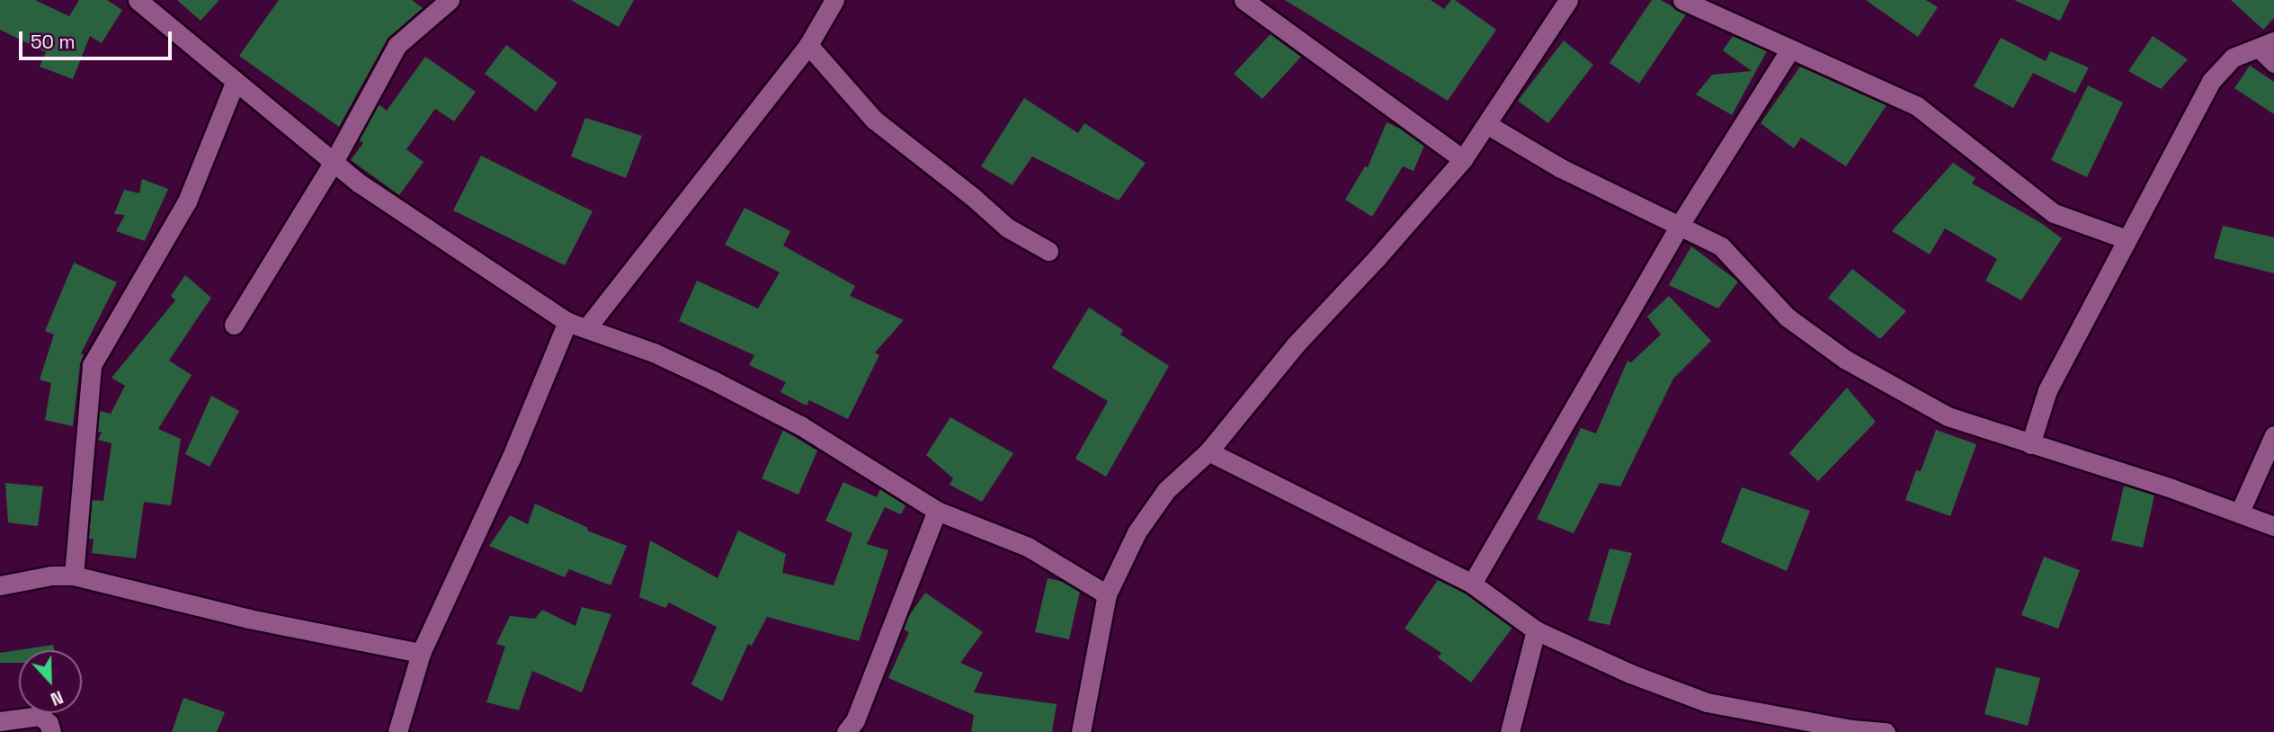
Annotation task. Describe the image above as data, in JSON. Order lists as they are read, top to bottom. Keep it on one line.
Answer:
{"scale_bar":"50 m","north":"bottom"}
